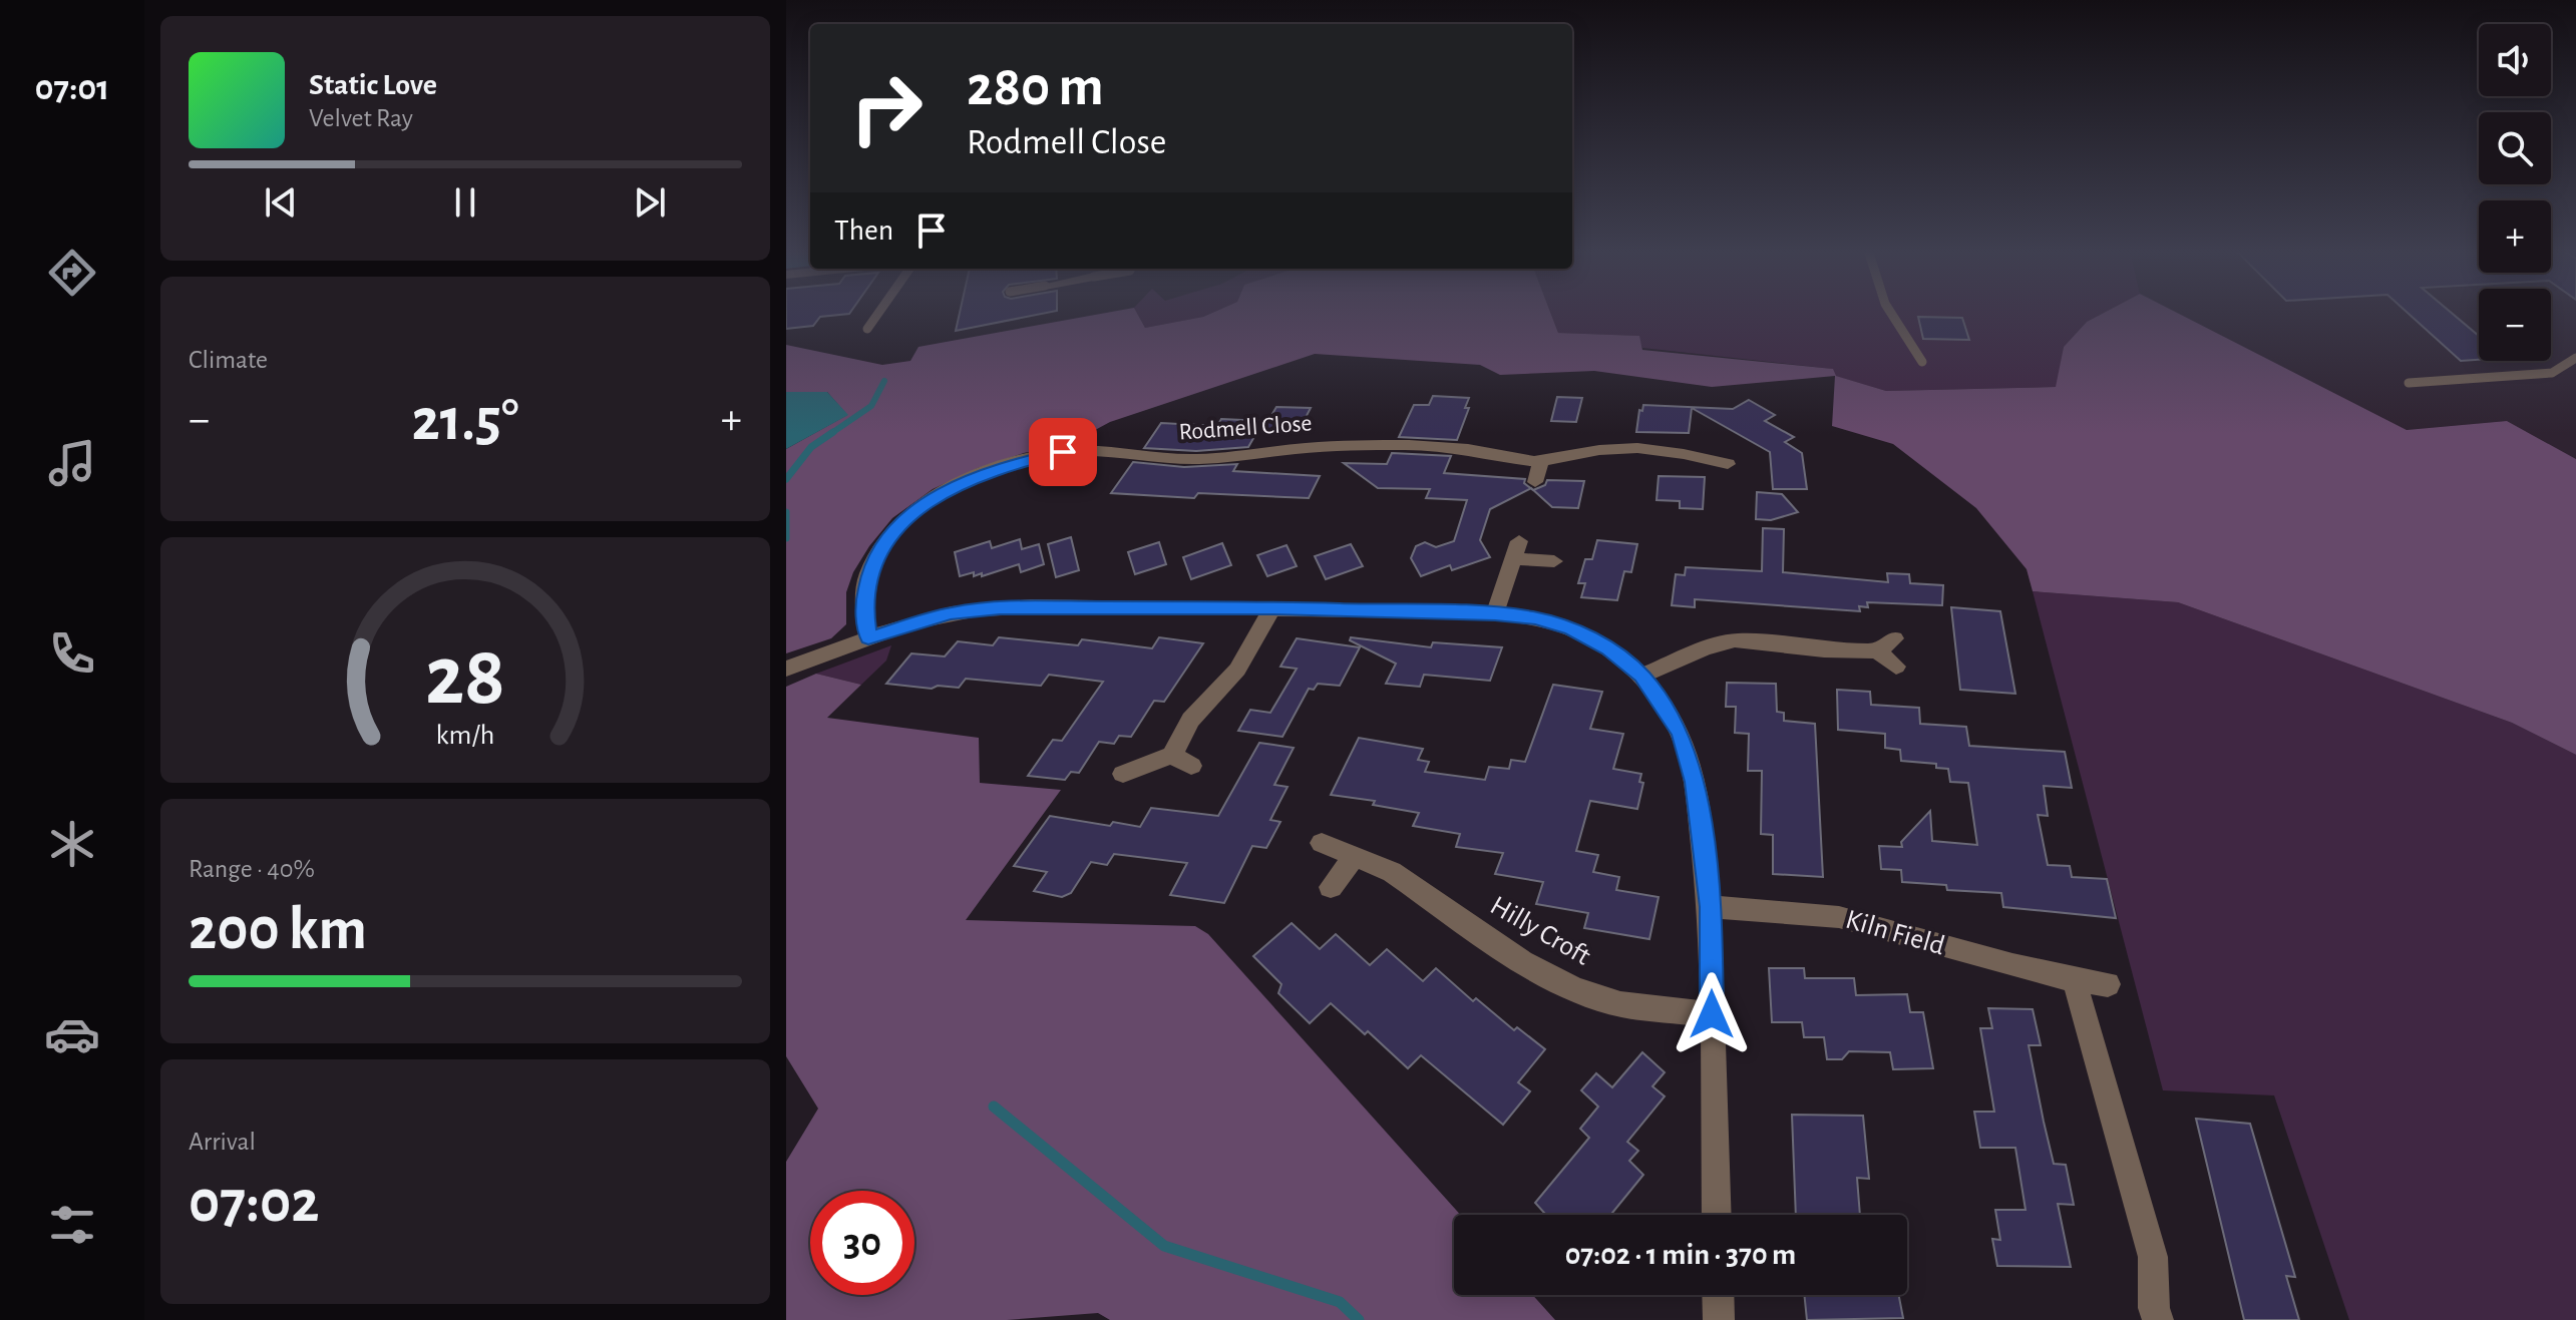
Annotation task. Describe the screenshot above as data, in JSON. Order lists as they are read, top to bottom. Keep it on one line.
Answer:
{"streets":{"street":["Rodmell Close","Hilly Croft","Kiln Field"]},"page":{"tabs":"07:01","map_buttons":["+","−"],"turn":["280 m","Rodmell Close"],"song":["Static Love","Velvet Ray"],"then":"Then","tile":["Climate",["Range · 40%","200 km"],["Arrival","07:02"]],"heat":["−","21.5°","+"],"limit":"30","trip":"07:02 · 1 min · 370 m","gauge":["28","km/h"]}}
